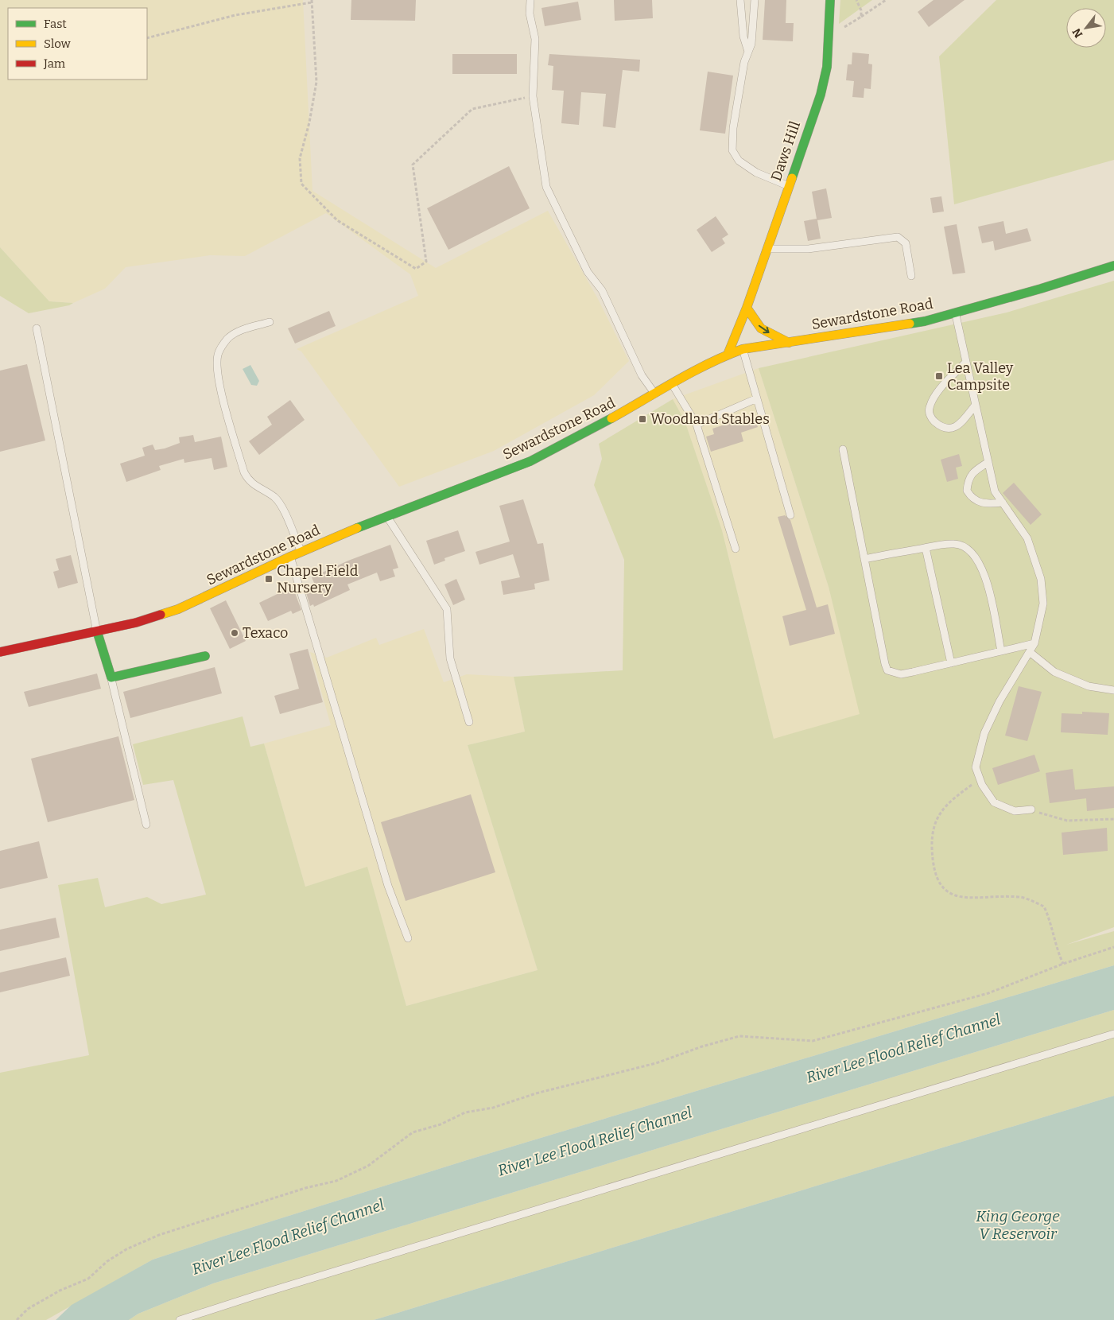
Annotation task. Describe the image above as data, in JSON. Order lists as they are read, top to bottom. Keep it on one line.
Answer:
{"streets":{"main road":["Daws Hill","Sewardstone Road"]},"crossings":[["Daws Hill","Sewardstone Road"]],"water":["River Lee Flood Relief Channel","King George V Reservoir"],"places":{"transit":["Lea Valley Campsite","Woodland Stables","Chapel Field Nursery"],"other":["Texaco"]},"legend":["Fast","Slow","Jam"],"north":"bottom left"}
